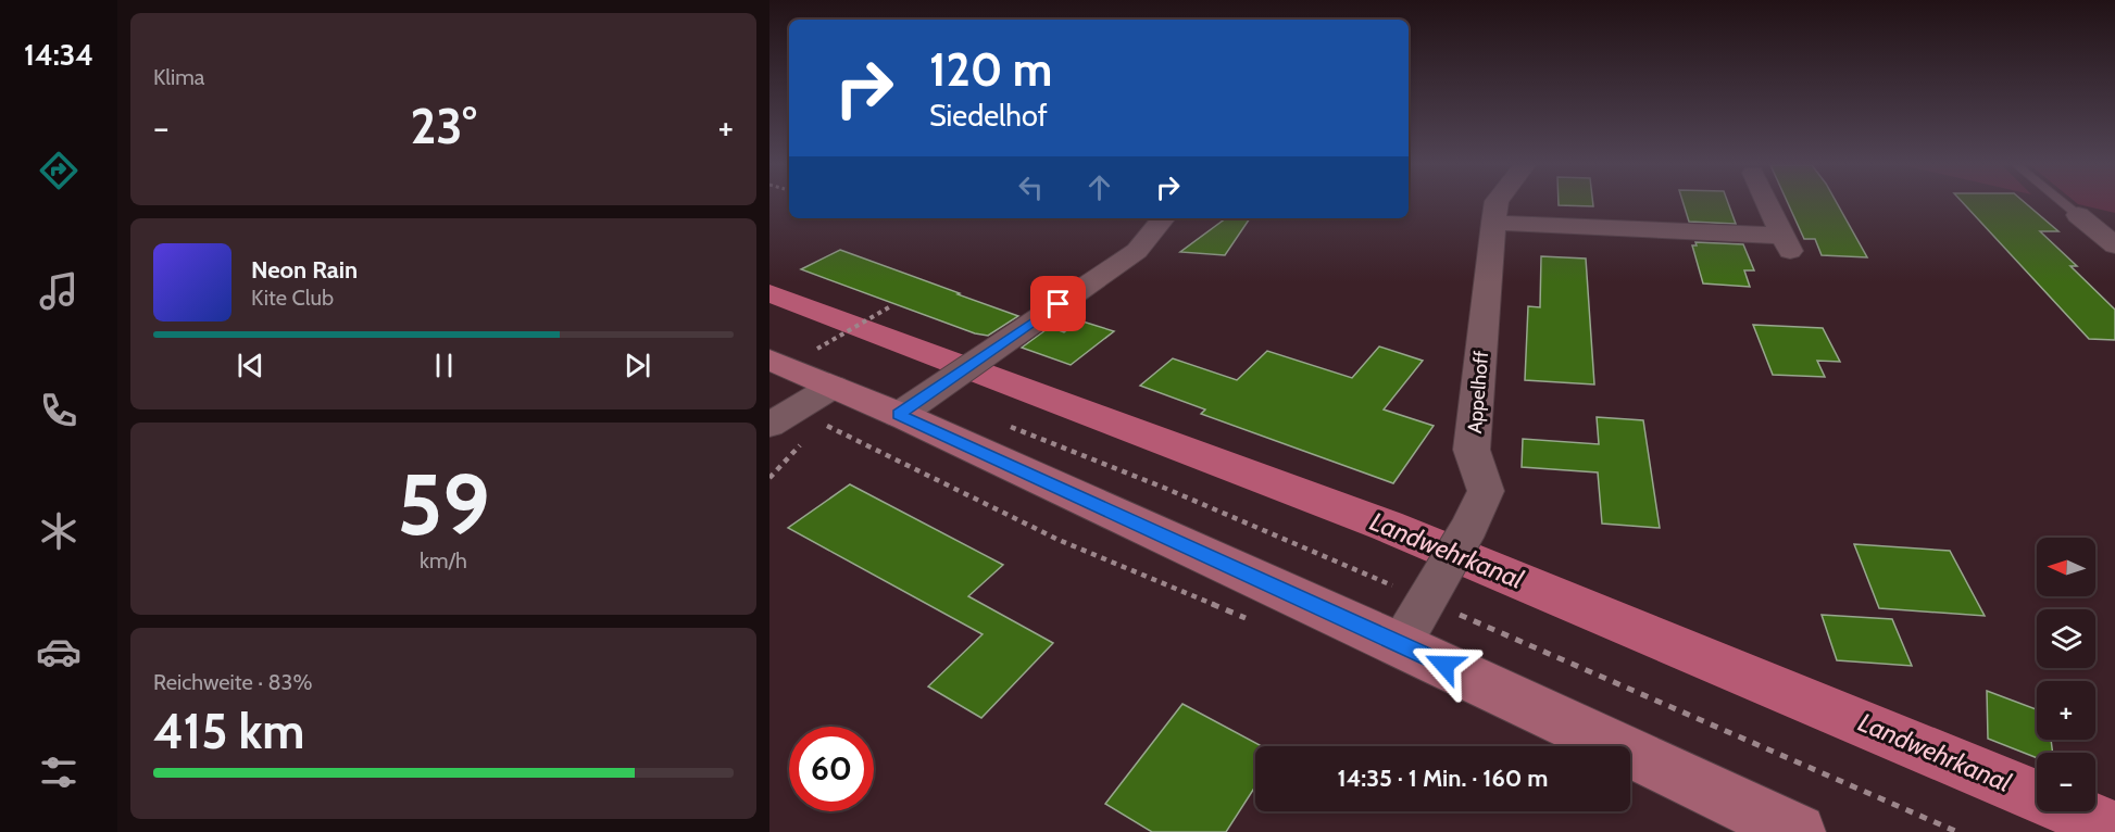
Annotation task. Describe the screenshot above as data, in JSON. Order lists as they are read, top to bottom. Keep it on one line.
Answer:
{"streets":{"street":["Appelhoff"]},"water":["Landwehrkanal"],"north":"left","page":{"tabs":"14:34","tile":["Klima",["59","km/h"],["Reichweite · 83%","415 km"]],"turn":["120 m","Siedelhof"],"heat":["−","23°","+"],"song":["Neon Rain","Kite Club"],"map_buttons":["+","−"],"limit":"60","trip":"14:35 · 1 Min. · 160 m"}}
